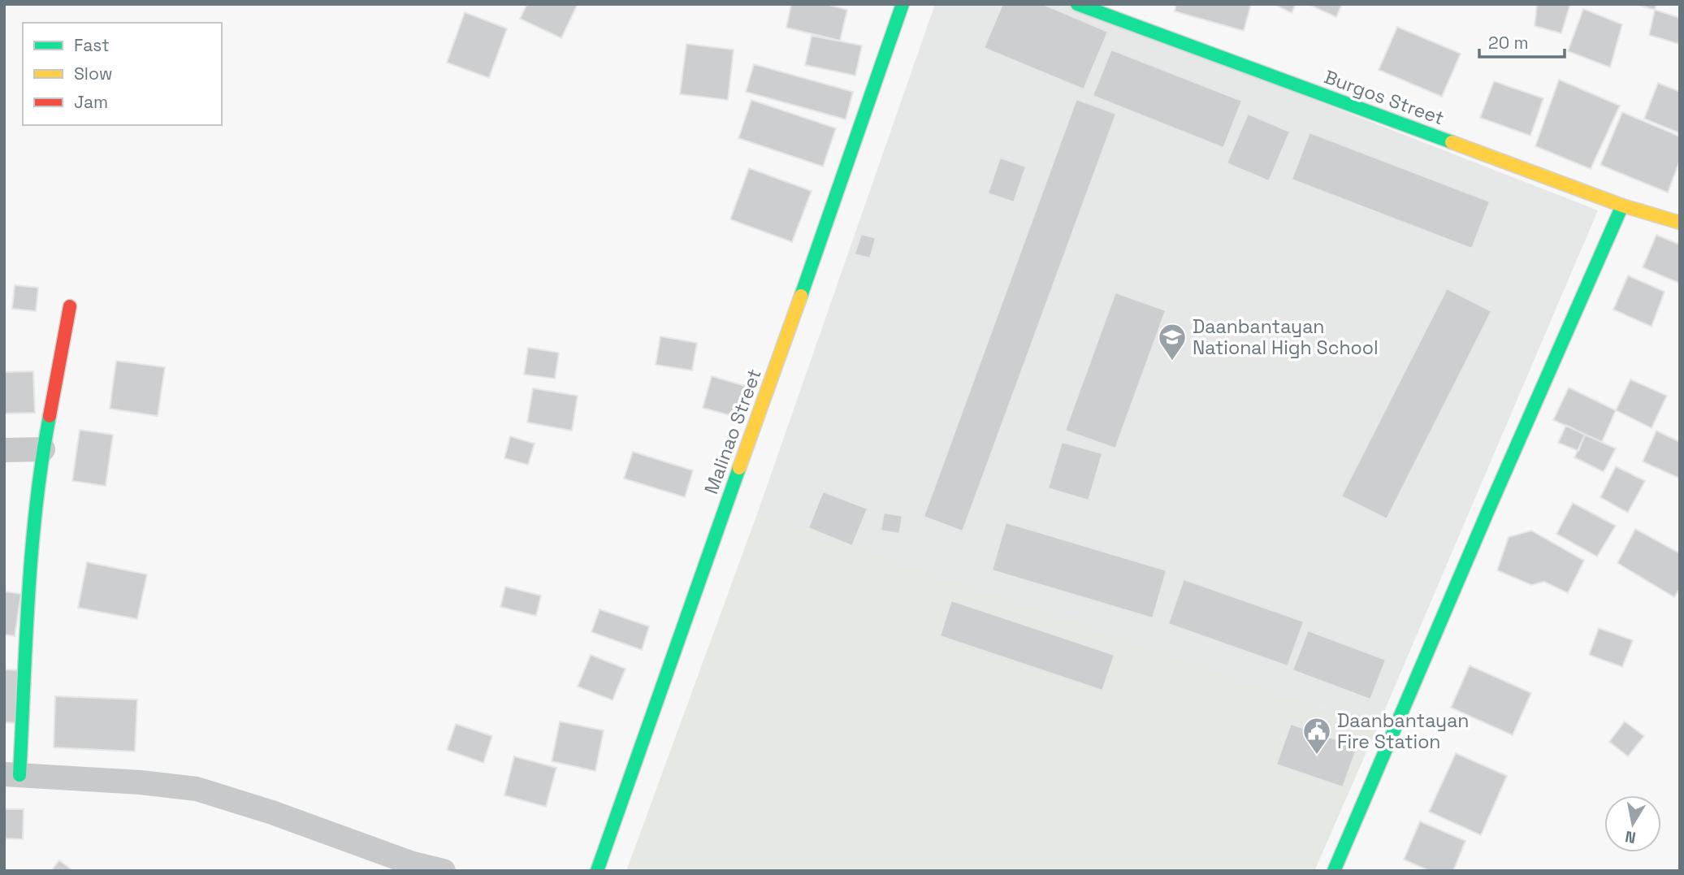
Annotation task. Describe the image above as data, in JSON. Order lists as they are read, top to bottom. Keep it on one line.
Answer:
{"streets":{"street":["Burgos Street","Malinao Street"]},"places":{"school or university":["Daanbantayan National High School"],"public building":["Daanbantayan Fire Station"]},"legend":["Fast","Slow","Jam"],"scale_bar":"20 m","north":"bottom"}
